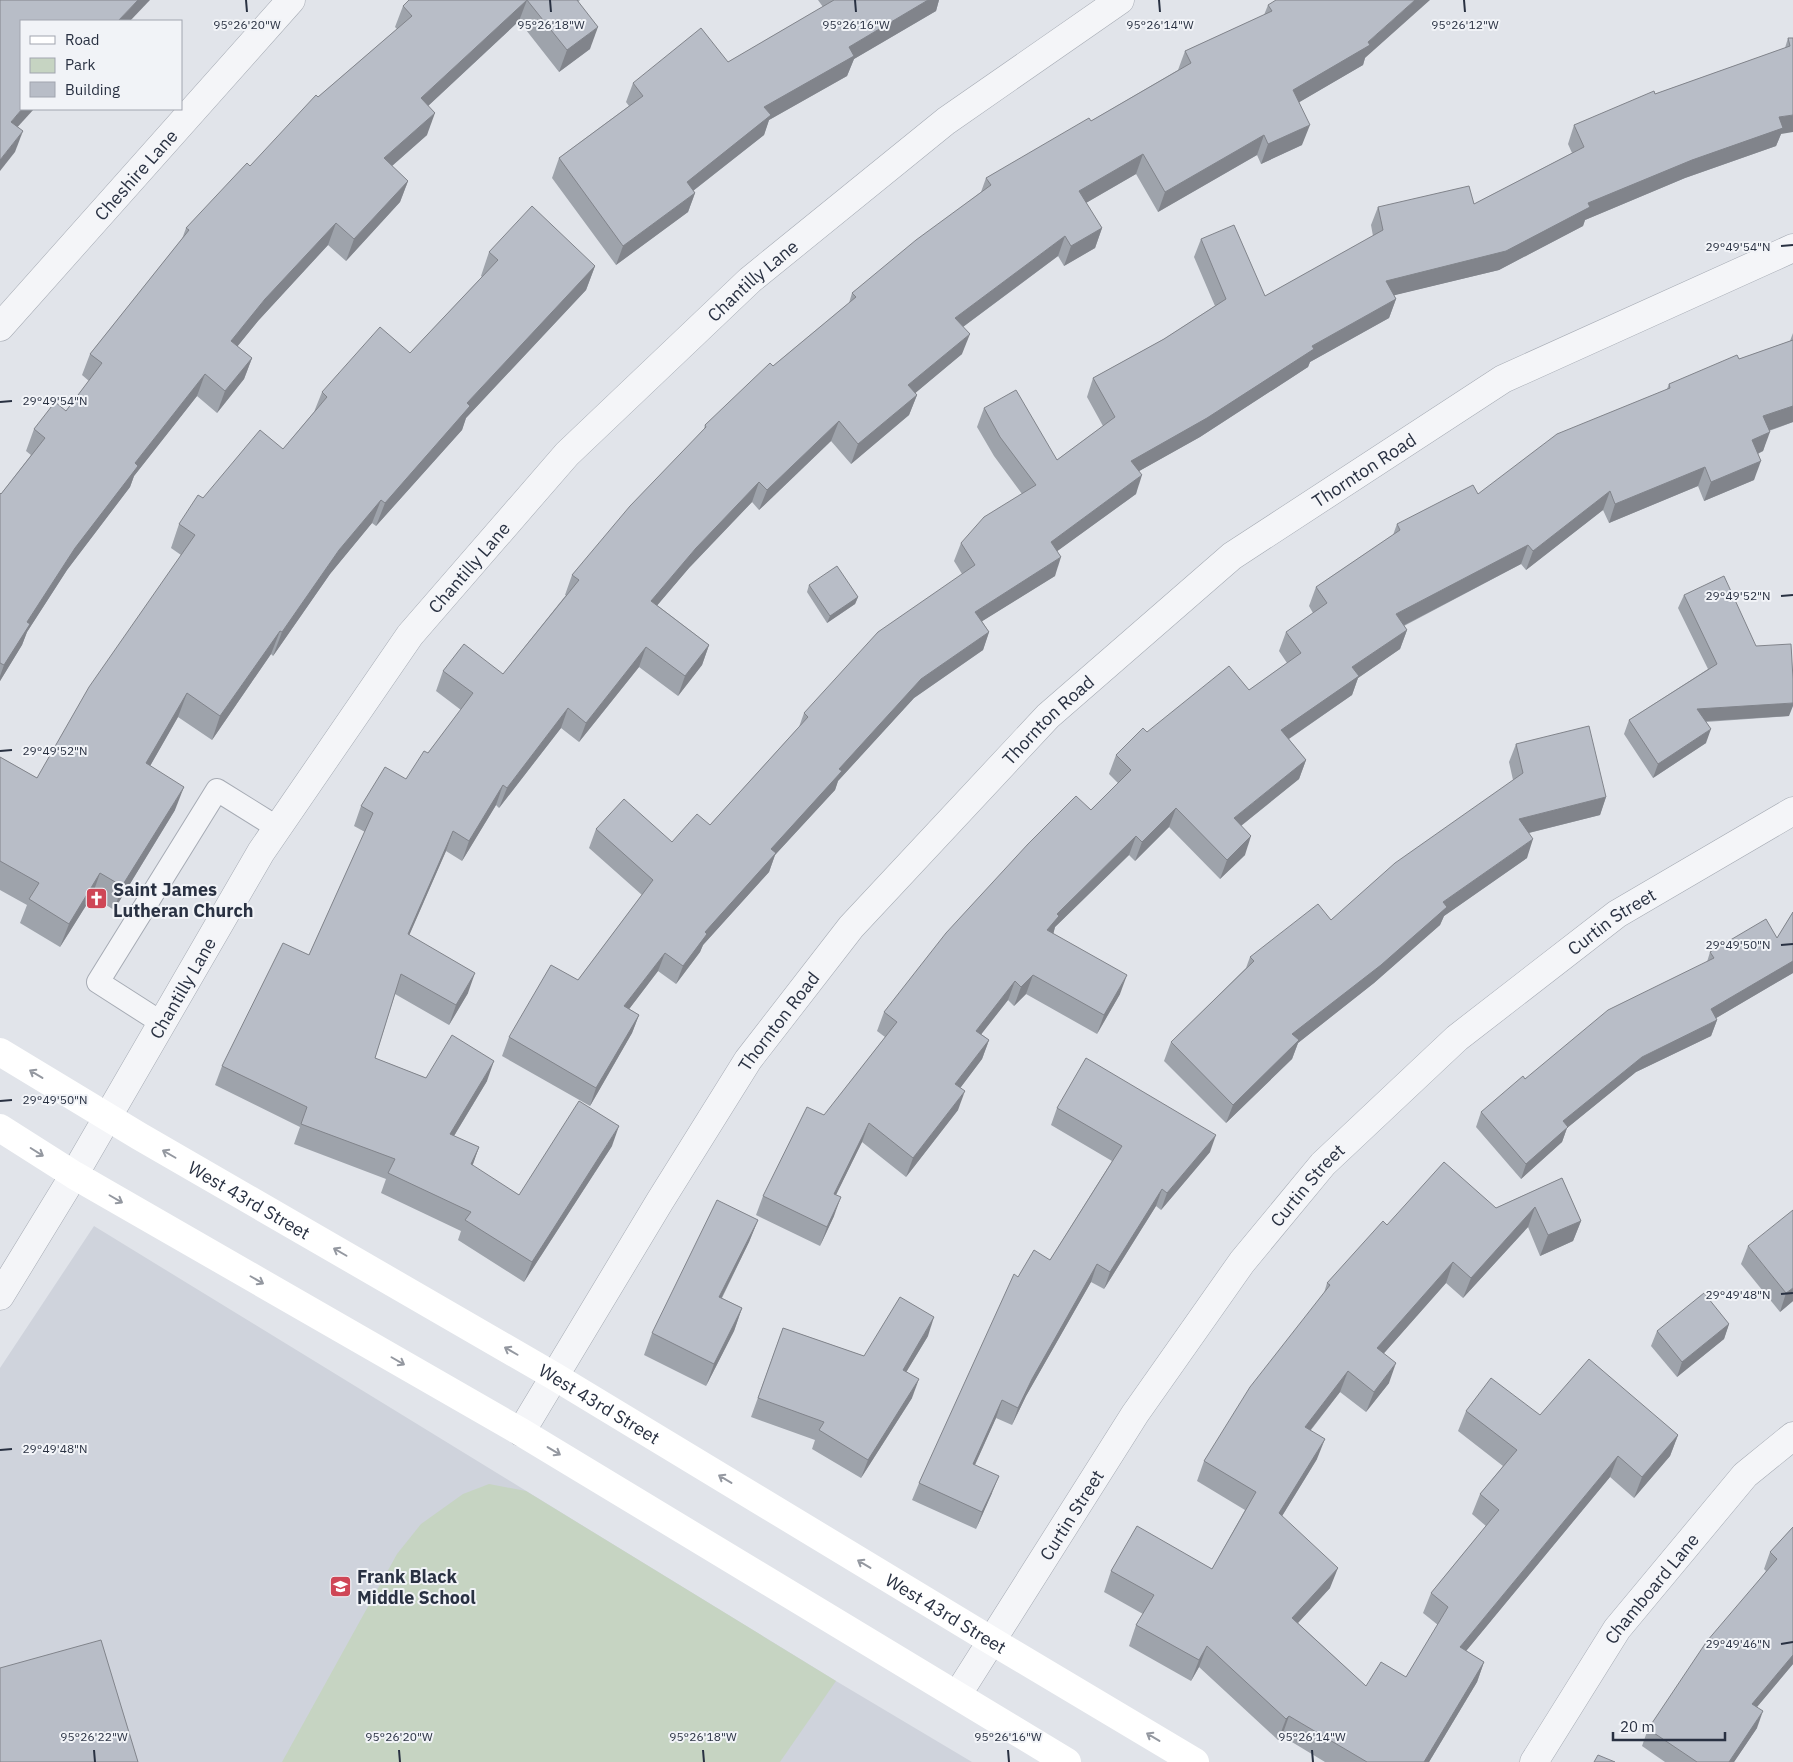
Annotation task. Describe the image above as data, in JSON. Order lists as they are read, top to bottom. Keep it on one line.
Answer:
{"streets":{"main road":["West 43rd Street"],"street":["Cheshire Lane","Chantilly Lane","Thornton Road","Curtin Street","Chamboard Lane"]},"crossings":[["Chantilly Lane","West 43rd Street"],["Thornton Road","West 43rd Street"],["Curtin Street","West 43rd Street"]],"places":{"church":["Saint James Lutheran Church"],"school or university":["Frank Black Middle School"]},"legend":["Road","Park","Building"],"scale_bar":"20 m","coordinates":["95°26'20\"W","95°26'18\"W","95°26'16\"W","95°26'14\"W","95°26'12\"W","29°49'54\"N","29°49'52\"N","29°49'50\"N","29°49'48\"N","29°49'46\"N","95°26'22\"W"]}
